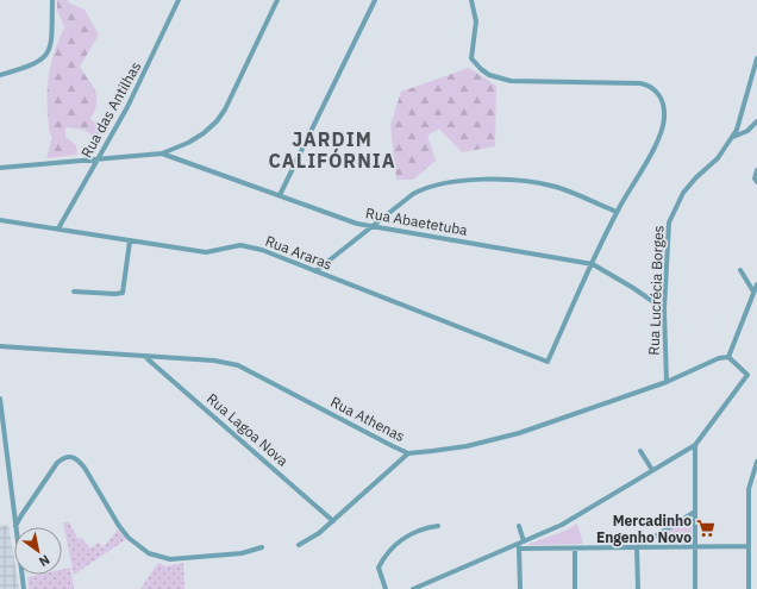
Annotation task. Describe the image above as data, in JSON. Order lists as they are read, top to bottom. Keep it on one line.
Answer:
{"streets":{"street":["Rua das Antilhas","Rua Abaetetuba","Rua Araras","Rua Lucrécia Borges","Rua Athenas","Rua Lagoa Nova"]},"crossings":[["Rua das Antilhas","Rua Araras"],["Rua Abaetetuba","Rua Araras"],["Rua Abaetetuba","Rua Lucrécia Borges"],["Rua Lucrécia Borges","Rua Athenas"],["Rua Athenas","Rua Lagoa Nova"]],"districts":["JARDIM CALIFÓRNIA"],"places":{"supermarket":["Mercadinho Engenho Novo"]},"north":"bottom right"}
